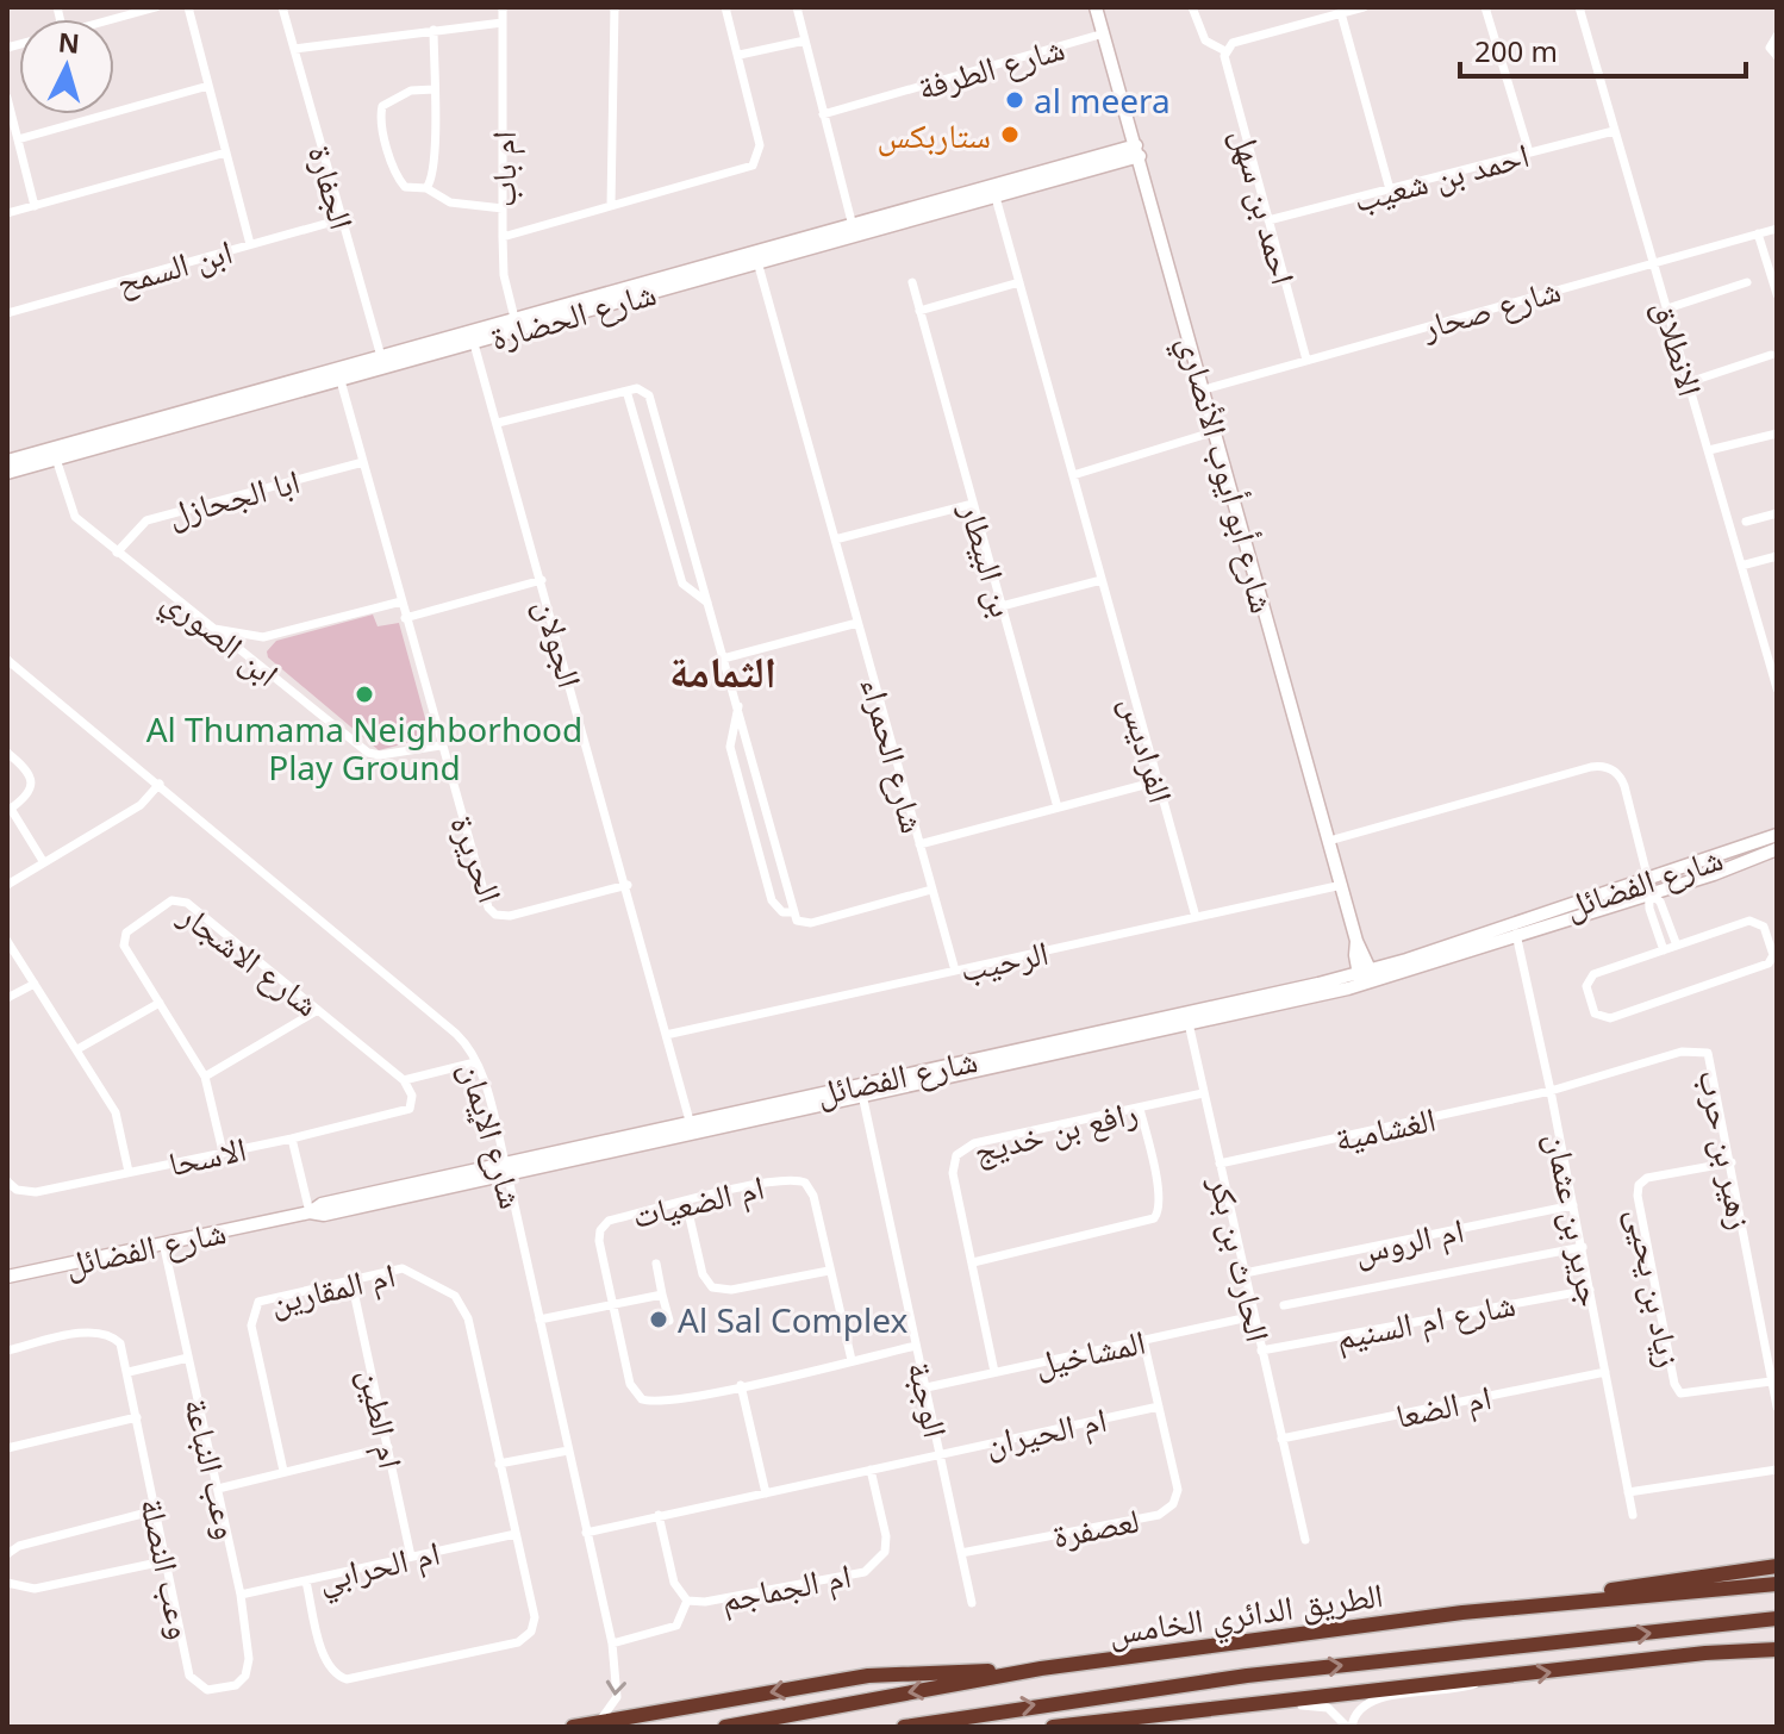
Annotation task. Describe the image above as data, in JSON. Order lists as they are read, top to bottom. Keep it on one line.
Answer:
{"streets":{"highway":["الطريق الدائري الخامس"],"street":["شارع الطرفة","ام باب","احمد بن شعيب","الجفارة","احمد بن سهل","ابن السمح","شارع صحار","شارع الحضارة","الانطلاق","شارع أبو أيوب الأنصاري","ابا الجحازل","بن البيطار","ابن الصوري","الجولان","الفراديس","شارع الحمراء","الحريرة","شارع الفضائل","شارع الاشجار","الرحيب","الغشامية","رافع بن خديج","شارع الإيمان","زهير بن حرب","الاسحا","ام الضعيات","جرير بن عثمان","ام الروس","الحارث بن بكر","ام المقارين","زياد بن يحيى","شارع ام السنيم","المشاخيل","الوجبة","ام الضعا","ام الطين","ام الحيران","وعب النباعة","لعصفرة","ام الحرابي","وعب النصلة","ام الجماجم"]},"crossings":[["شارع الطرفة","شارع أبو أيوب الأنصاري"],["ام باب","شارع الحضارة"],["احمد بن شعيب","احمد بن سهل"],["احمد بن شعيب","الانطلاق"],["الجفارة","ابن السمح"],["الجفارة","شارع الحضارة"],["احمد بن سهل","شارع صحار"],["شارع صحار","الانطلاق"],["شارع صحار","شارع أبو أيوب الأنصاري"],["شارع الحضارة","شارع أبو أيوب الأنصاري"],["شارع الحضارة","ابن الصوري"],["شارع الحضارة","الجولان"],["شارع الحضارة","الفراديس"],["شارع الحضارة","شارع الحمراء"],["شارع الحضارة","الحريرة"],["شارع أبو أيوب الأنصاري","شارع الفضائل"],["شارع أبو أيوب الأنصاري","الرحيب"],["ابا الجحازل","ابن الصوري"],["ابا الجحازل","الحريرة"],["ابن الصوري","الحريرة"],["الجولان","الحريرة"],["الجولان","شارع الفضائل"],["الجولان","الرحيب"],["الفراديس","الرحيب"],["شارع الحمراء","الرحيب"],["شارع الفضائل","شارع الإيمان"],["شارع الفضائل","جرير بن عثمان"],["شارع الفضائل","الوجبة"],["شارع الفضائل","وعب النباعة"],["شارع الاشجار","الاسحا"],["الغشامية","زهير بن حرب"],["الغشامية","جرير بن عثمان"],["الغشامية","الحارث بن بكر"],["رافع بن خديج","الحارث بن بكر"],["رافع بن خديج","المشاخيل"],["شارع الإيمان","ام الحيران"],["زهير بن حرب","جرير بن عثمان"],["زهير بن حرب","زياد بن يحيى"],["ام الضعيات","الوجبة"],["جرير بن عثمان","ام الروس"],["جرير بن عثمان","شارع ام السنيم"],["جرير بن عثمان","ام الضعا"],["ام الروس","الحارث بن بكر"],["الحارث بن بكر","شارع ام السنيم"],["الحارث بن بكر","المشاخيل"],["الحارث بن بكر","ام الضعا"],["ام المقارين","ام الطين"],["ام المقارين","ام الحرابي"],["المشاخيل","الوجبة"],["المشاخيل","لعصفرة"],["الوجبة","ام الحيران"],["الوجبة","لعصفرة"],["ام الطين","ام الحرابي"],["ام الحيران","لعصفرة"],["ام الحيران","ام الجماجم"],["وعب النباعة","ام الحرابي"],["وعب النباعة","وعب النصلة"]],"districts":["الثمامة"],"places":["al meera","ستاربكس","Al Thumama Neighborhood Play Ground","Al Sal Complex"],"scale_bar":"200 m","north":"top"}
